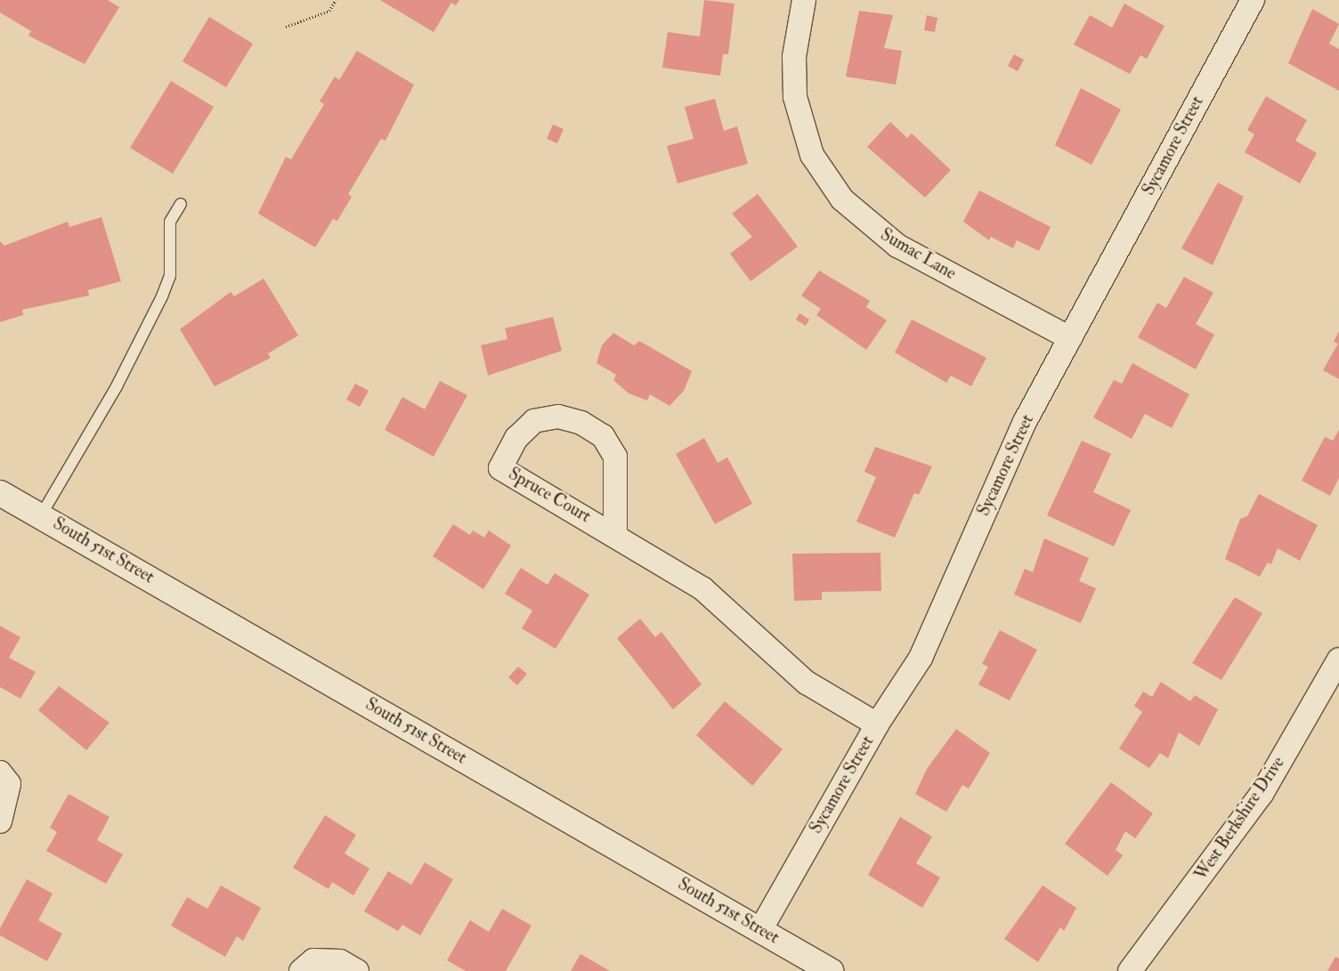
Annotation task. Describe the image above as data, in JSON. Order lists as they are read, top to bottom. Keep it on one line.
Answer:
{"streets":{"street":["Sycamore Street","Sumac Lane","Spruce Court","South 51st Street","West Berkshire Drive"]},"crossings":[["Sycamore Street","Sumac Lane"],["Sycamore Street","Spruce Court"],["Sycamore Street","South 51st Street"]]}
